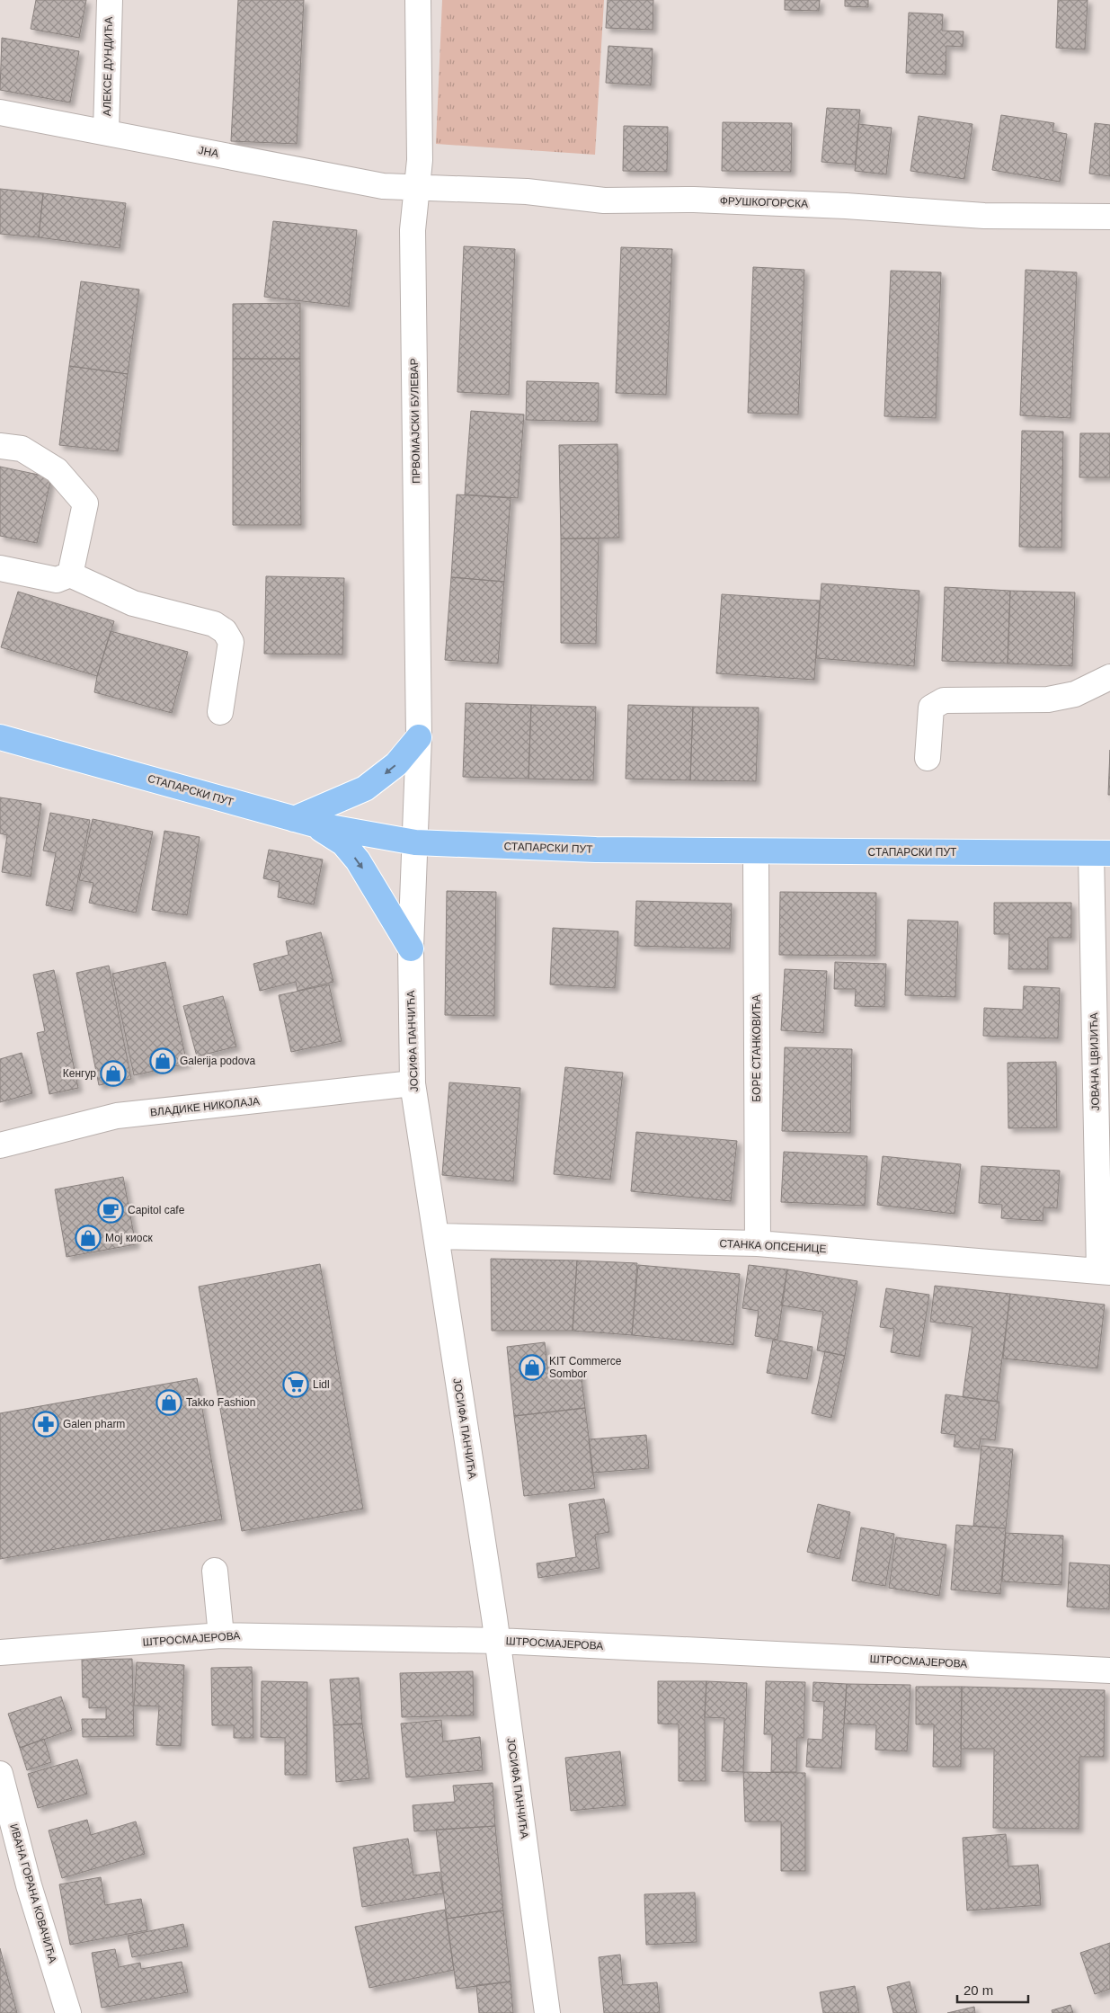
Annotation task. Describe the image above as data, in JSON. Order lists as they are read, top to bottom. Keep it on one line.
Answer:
{"streets":{"main road":["СТАПАРСКИ ПУТ"],"street":["АЛЕКСЕ ДУНДИЋА","ЈНА","ФРУШКОГОРСКА","ПРВОМАЈСКИ БУЛЕВАР","ЈОСИФА ПАНЧИЋА","БОРЕ СТАНКОВИЋА","ЈОВАНА ЦВИЈИЋА","ВЛАДИКЕ НИКОЛАЈА","СТАНКА ОПСЕНИЦЕ","ШТРОСМАЈЕРОВА","ИВАНА ГОРАНА КОВАЧИЋА"]},"crossings":[["АЛЕКСЕ ДУНДИЋА","ЈНА"],["ЈНА","ФРУШКОГОРСКА"],["ЈНА","ПРВОМАЈСКИ БУЛЕВАР"],["ФРУШКОГОРСКА","ПРВОМАЈСКИ БУЛЕВАР"],["ПРВОМАЈСКИ БУЛЕВАР","СТАПАРСКИ ПУТ"],["ПРВОМАЈСКИ БУЛЕВАР","ЈОСИФА ПАНЧИЋА"],["СТАПАРСКИ ПУТ","ЈОСИФА ПАНЧИЋА"],["СТАПАРСКИ ПУТ","БОРЕ СТАНКОВИЋА"],["СТАПАРСКИ ПУТ","ЈОВАНА ЦВИЈИЋА"],["ЈОСИФА ПАНЧИЋА","ВЛАДИКЕ НИКОЛАЈА"],["ЈОСИФА ПАНЧИЋА","СТАНКА ОПСЕНИЦЕ"],["ЈОСИФА ПАНЧИЋА","ШТРОСМАЈЕРОВА"],["БОРЕ СТАНКОВИЋА","СТАНКА ОПСЕНИЦЕ"],["ЈОВАНА ЦВИЈИЋА","СТАНКА ОПСЕНИЦЕ"]],"places":{"shop":["Galerija podova","Кенгур","Мој киоск","KIT Commerce Sombor","Takko Fashion"],"cafe":["Capitol cafe"],"supermarket":["Lidl"],"pharmacy":["Galen pharm"]},"scale_bar":"20 m"}
